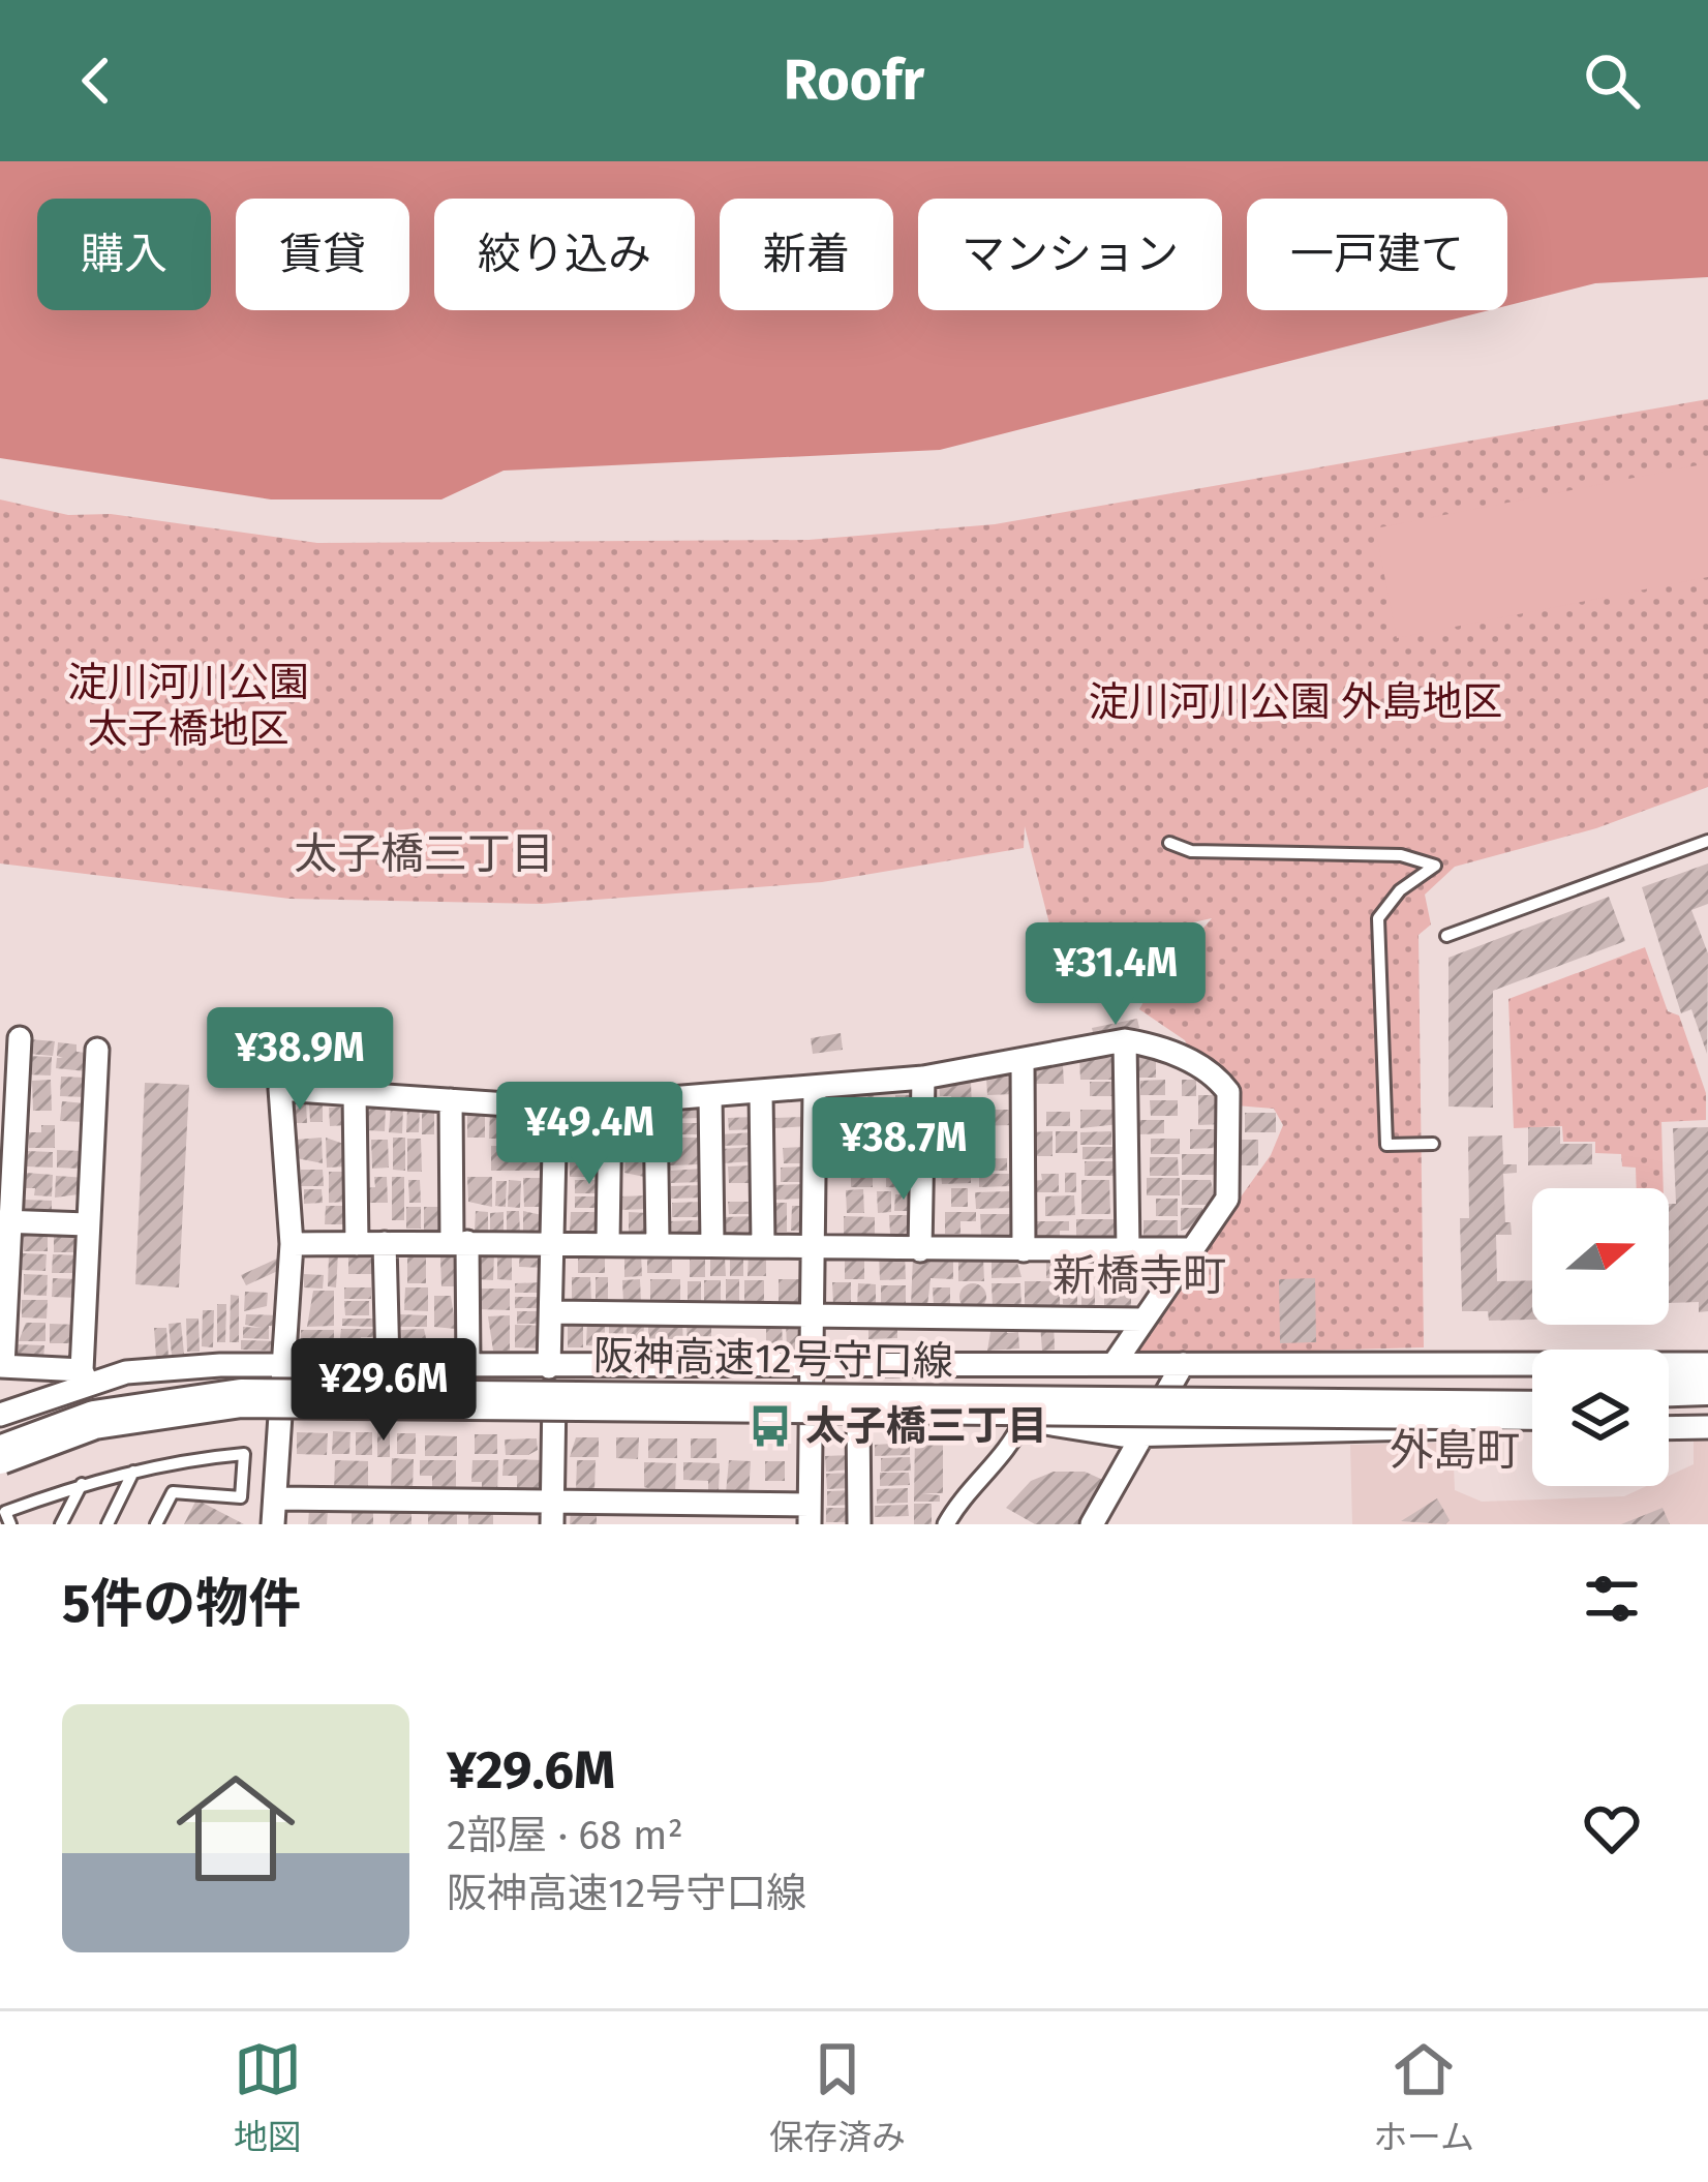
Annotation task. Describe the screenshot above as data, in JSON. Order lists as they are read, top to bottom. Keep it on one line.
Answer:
{"streets":{"highway":["阪神高速12号守口線"]},"districts":["太子橋三丁目","新橋寺町","外島町"],"parks":["淀川河川公園 太子橋地区","淀川河川公園 外島地区"],"places":{"bus stop":["太子橋三丁目"]},"north":"right","page":{"header":"Roofr","chip":["購入","賃貸","絞り込み","新着","マンション","一戸建て"],"price":["¥31.4M","¥38.9M","¥49.4M","¥38.7M","¥29.6M"],"heading":"5件の物件","list":[{"name":"¥29.6M","note":"2部屋 · 68 m² · 阪神高速12号守口線"}],"tabs":["地図","保存済み","ホーム"]}}
